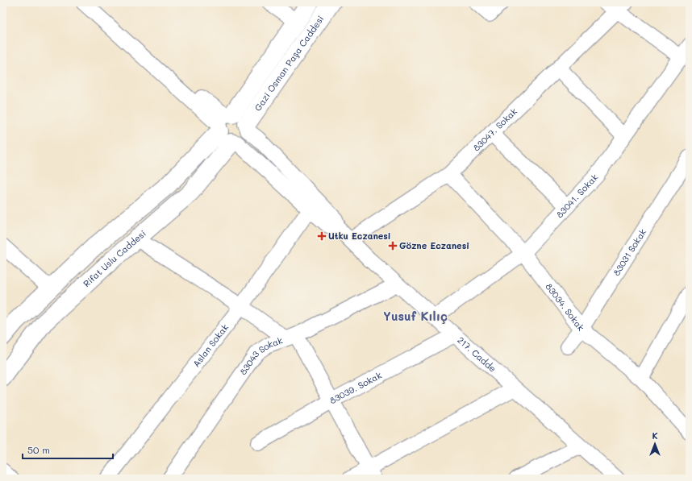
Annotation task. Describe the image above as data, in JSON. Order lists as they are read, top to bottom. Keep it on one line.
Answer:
{"streets":{"main road":["Gazi Osman Paşa Caddesi","Rifat Uslu Caddesi"],"street":["83047. Sokak","83041. Sokak","83031 Sokak","83034. Sokak","Aslan Sokak","217. Cadde","83043 Sokak","83039. Sokak"]},"crossings":[["Gazi Osman Paşa Caddesi","Rifat Uslu Caddesi"],["Gazi Osman Paşa Caddesi","217. Cadde"],["83047. Sokak","83034. Sokak"],["83047. Sokak","217. Cadde"],["83041. Sokak","83034. Sokak"],["83041. Sokak","217. Cadde"],["83031 Sokak","83034. Sokak"],["Rifat Uslu Caddesi","217. Cadde"],["Aslan Sokak","217. Cadde"],["217. Cadde","83043 Sokak"],["217. Cadde","83039. Sokak"]],"districts":["Yusuf Kılıç"],"places":{"health":["Utku Eczanesi","Gözne Eczanesi"]},"scale_bar":"50 m","north":"top"}
